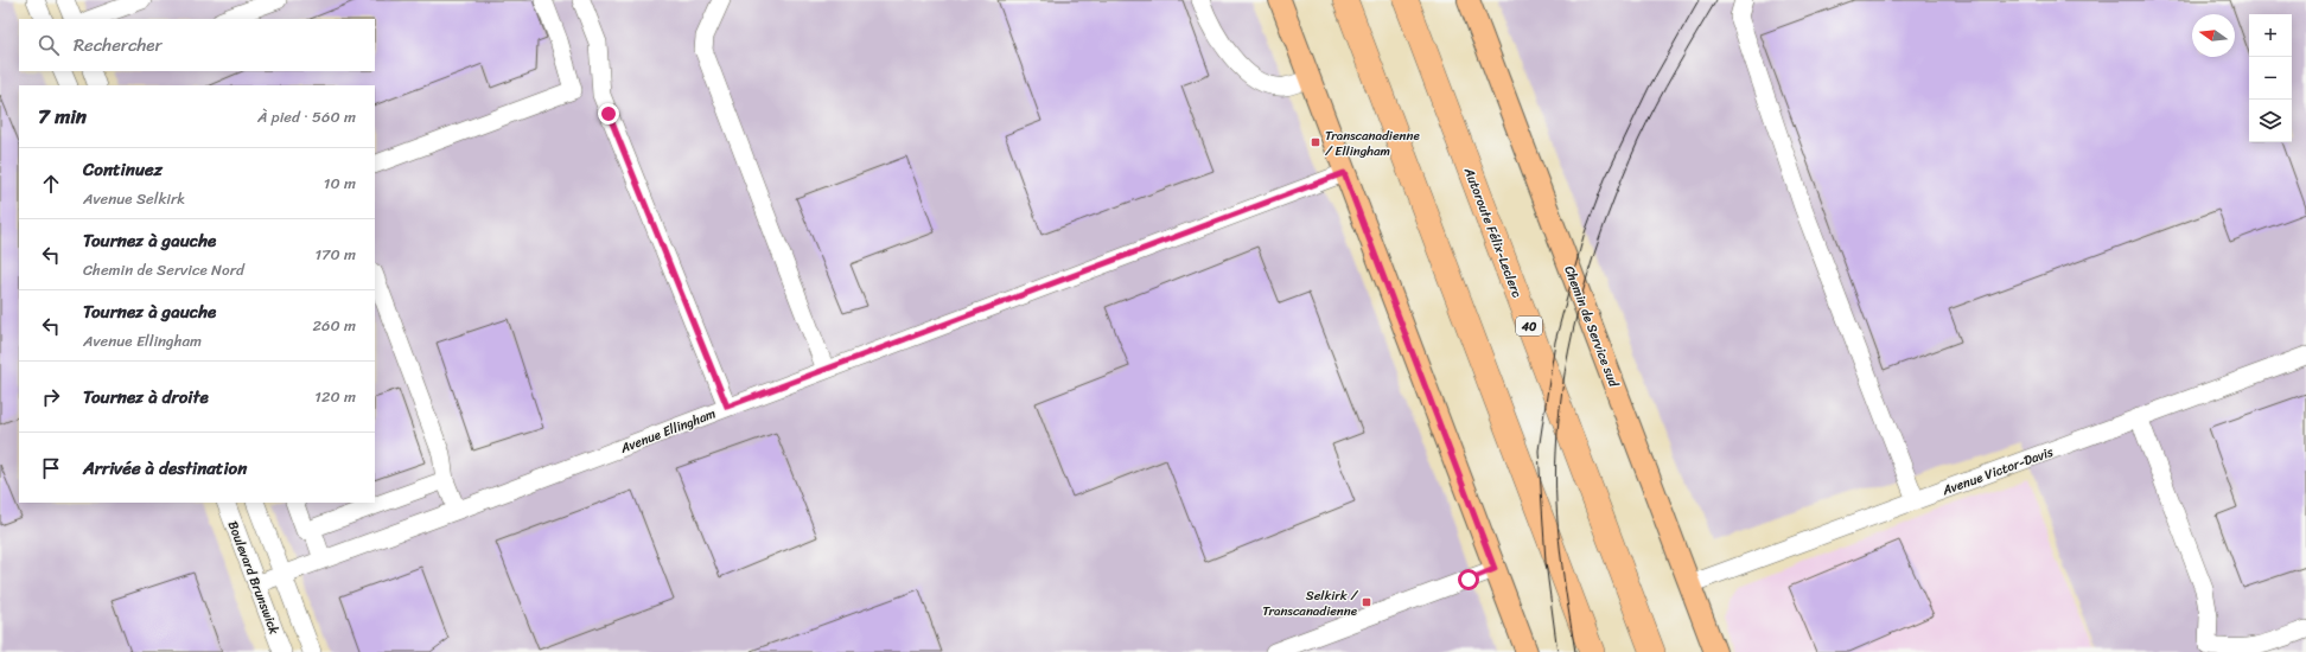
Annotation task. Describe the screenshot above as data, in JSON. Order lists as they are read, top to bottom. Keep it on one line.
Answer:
{"streets":{"highway":["Autoroute Félix-Leclerc","40"],"main road":["Chemin de Service sud"],"street":["Avenue Ellingham","Avenue Victor-Davis","Boulevard Brunswick"]},"crossings":[["Chemin de Service sud","Avenue Victor-Davis"],["Avenue Ellingham","Boulevard Brunswick"]],"places":{"transit":["Transcanadienne / Ellingham","Selkirk / Transcanadienne"]},"north":"left","page":{"map_buttons":["+","−"],"search":"Rechercher","heading":["7 min","À pied · 560 m"],"list":[["Continuez","Avenue Selkirk","10 m"],["Tournez à gauche","Chemin de Service Nord","170 m"],["Tournez à gauche","Avenue Ellingham","260 m"],["Tournez à droite","120 m"],"Arrivée à destination"]}}
